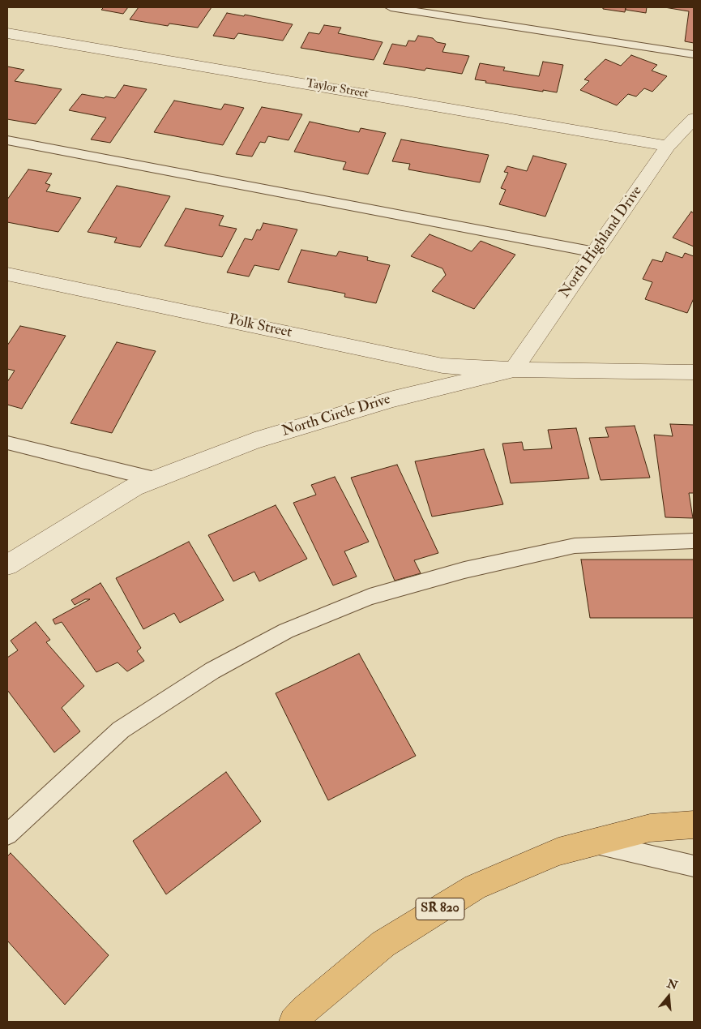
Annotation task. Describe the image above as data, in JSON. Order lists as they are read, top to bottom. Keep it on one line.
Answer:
{"streets":{"highway":["SR 820"],"street":["Taylor Street","North Highland Drive","Polk Street","North Circle Drive"]},"crossings":[["Taylor Street","North Highland Drive"],["North Highland Drive","Polk Street"],["North Highland Drive","North Circle Drive"],["Polk Street","North Circle Drive"]],"north":"top"}
